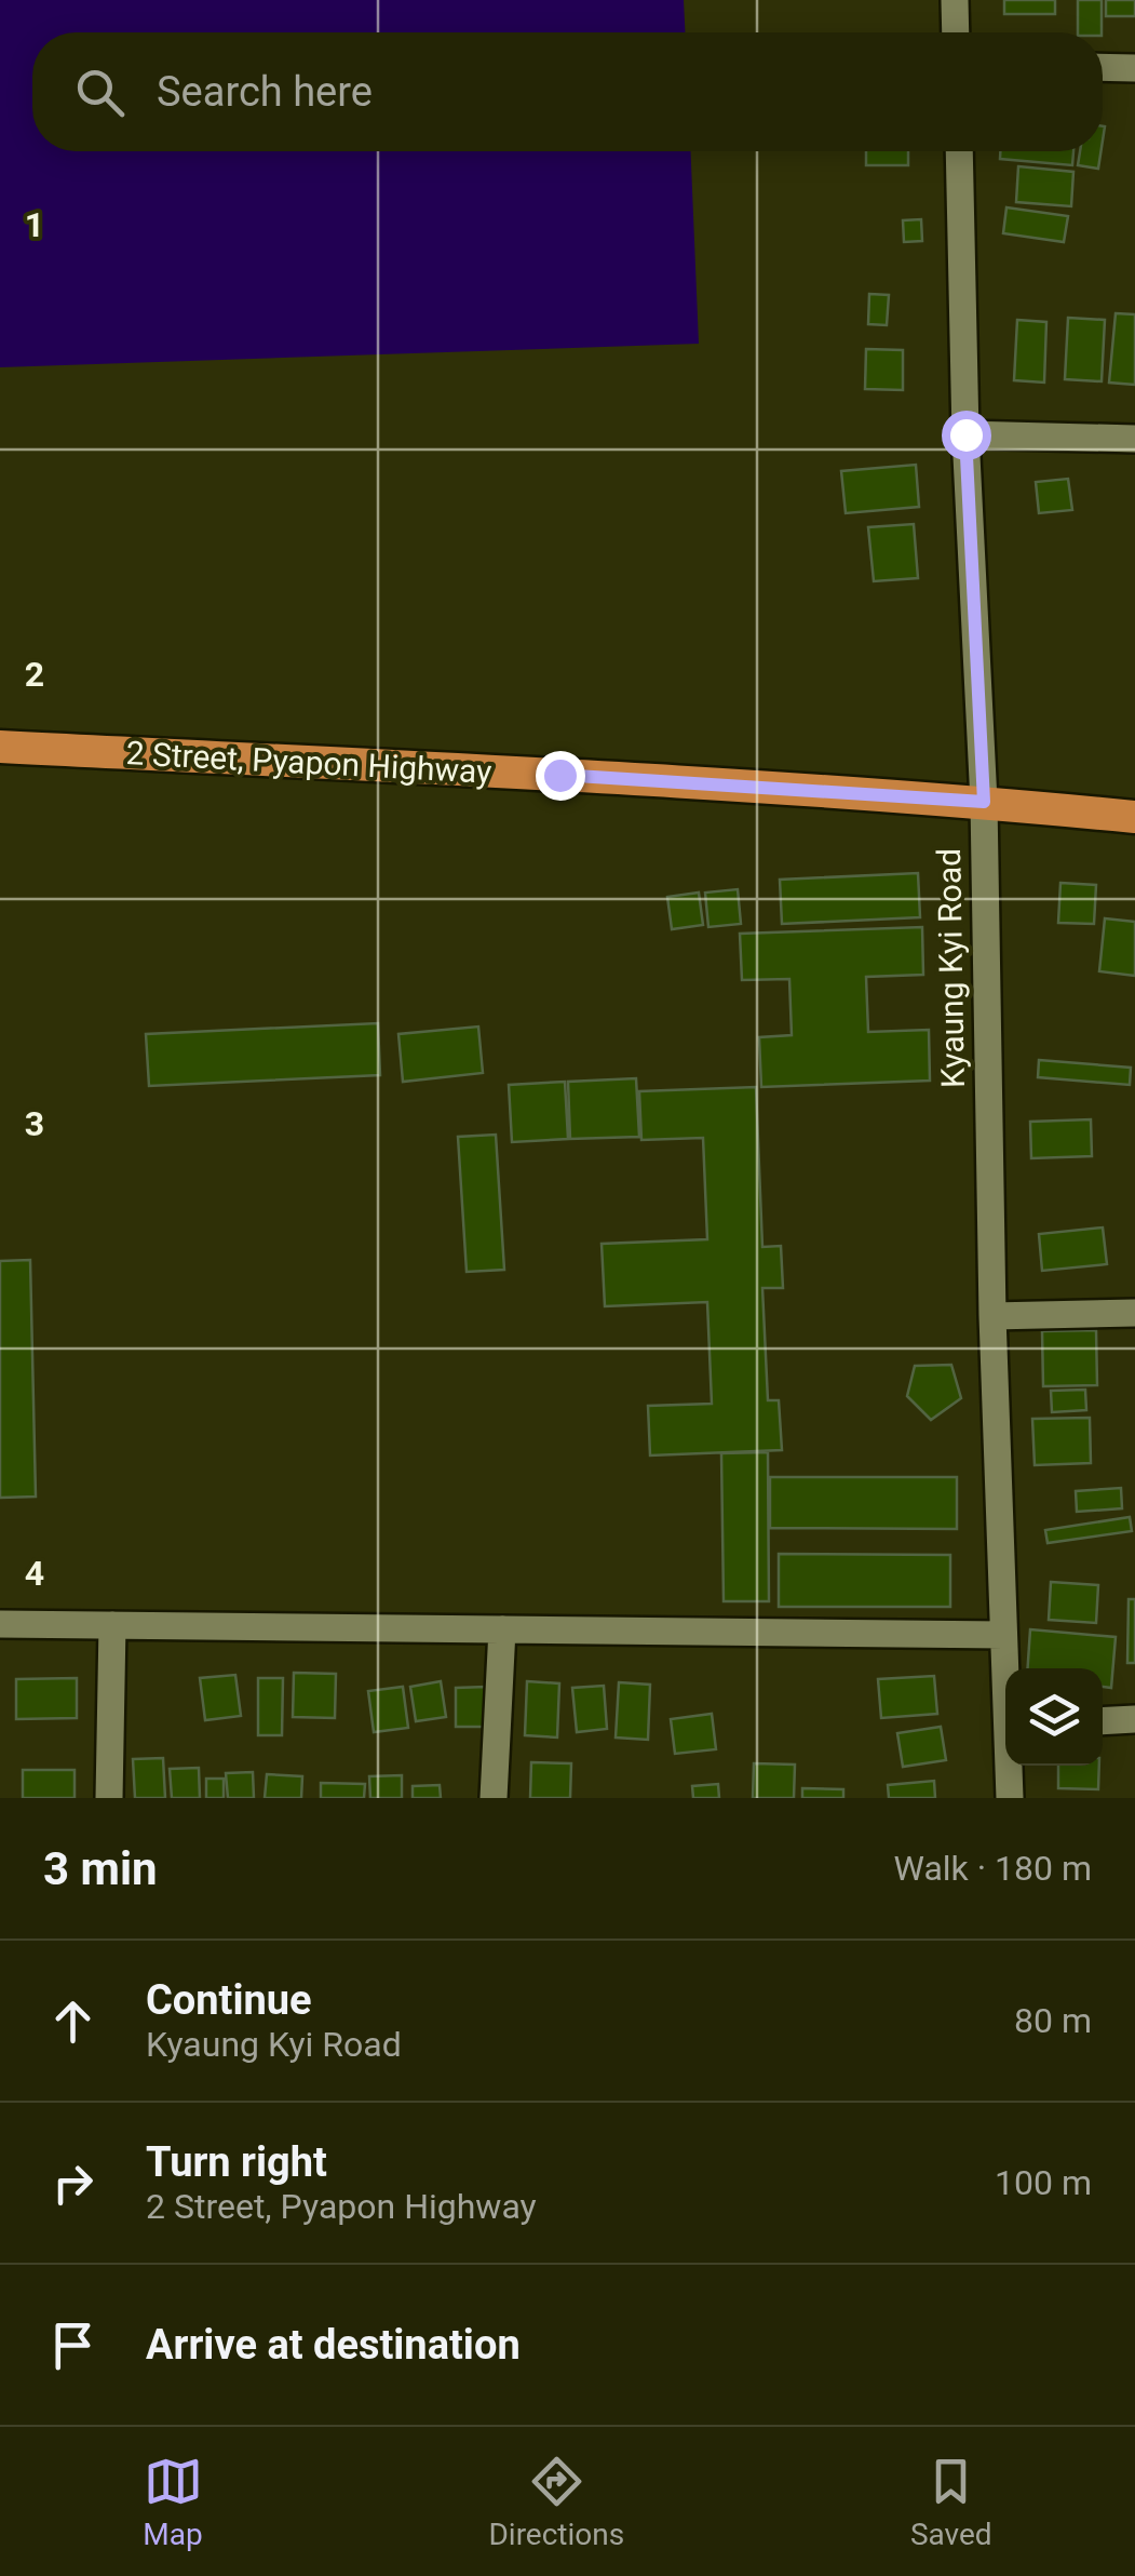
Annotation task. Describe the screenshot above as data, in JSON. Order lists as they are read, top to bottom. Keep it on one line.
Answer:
{"streets":{"main road":["2 Street, Pyapon Highway"],"street":["Kyaung Kyi Road"]},"crossings":[["2 Street, Pyapon Highway","Kyaung Kyi Road"]],"page":{"search":"Search here","heading":["3 min","Walk · 180 m"],"list":[["Continue","Kyaung Kyi Road","80 m"],["Turn right","2 Street, Pyapon Highway","100 m"],"Arrive at destination"],"nav":["Map","Directions","Saved"]},"grid":{"rows":["1","2","3","4"]}}
